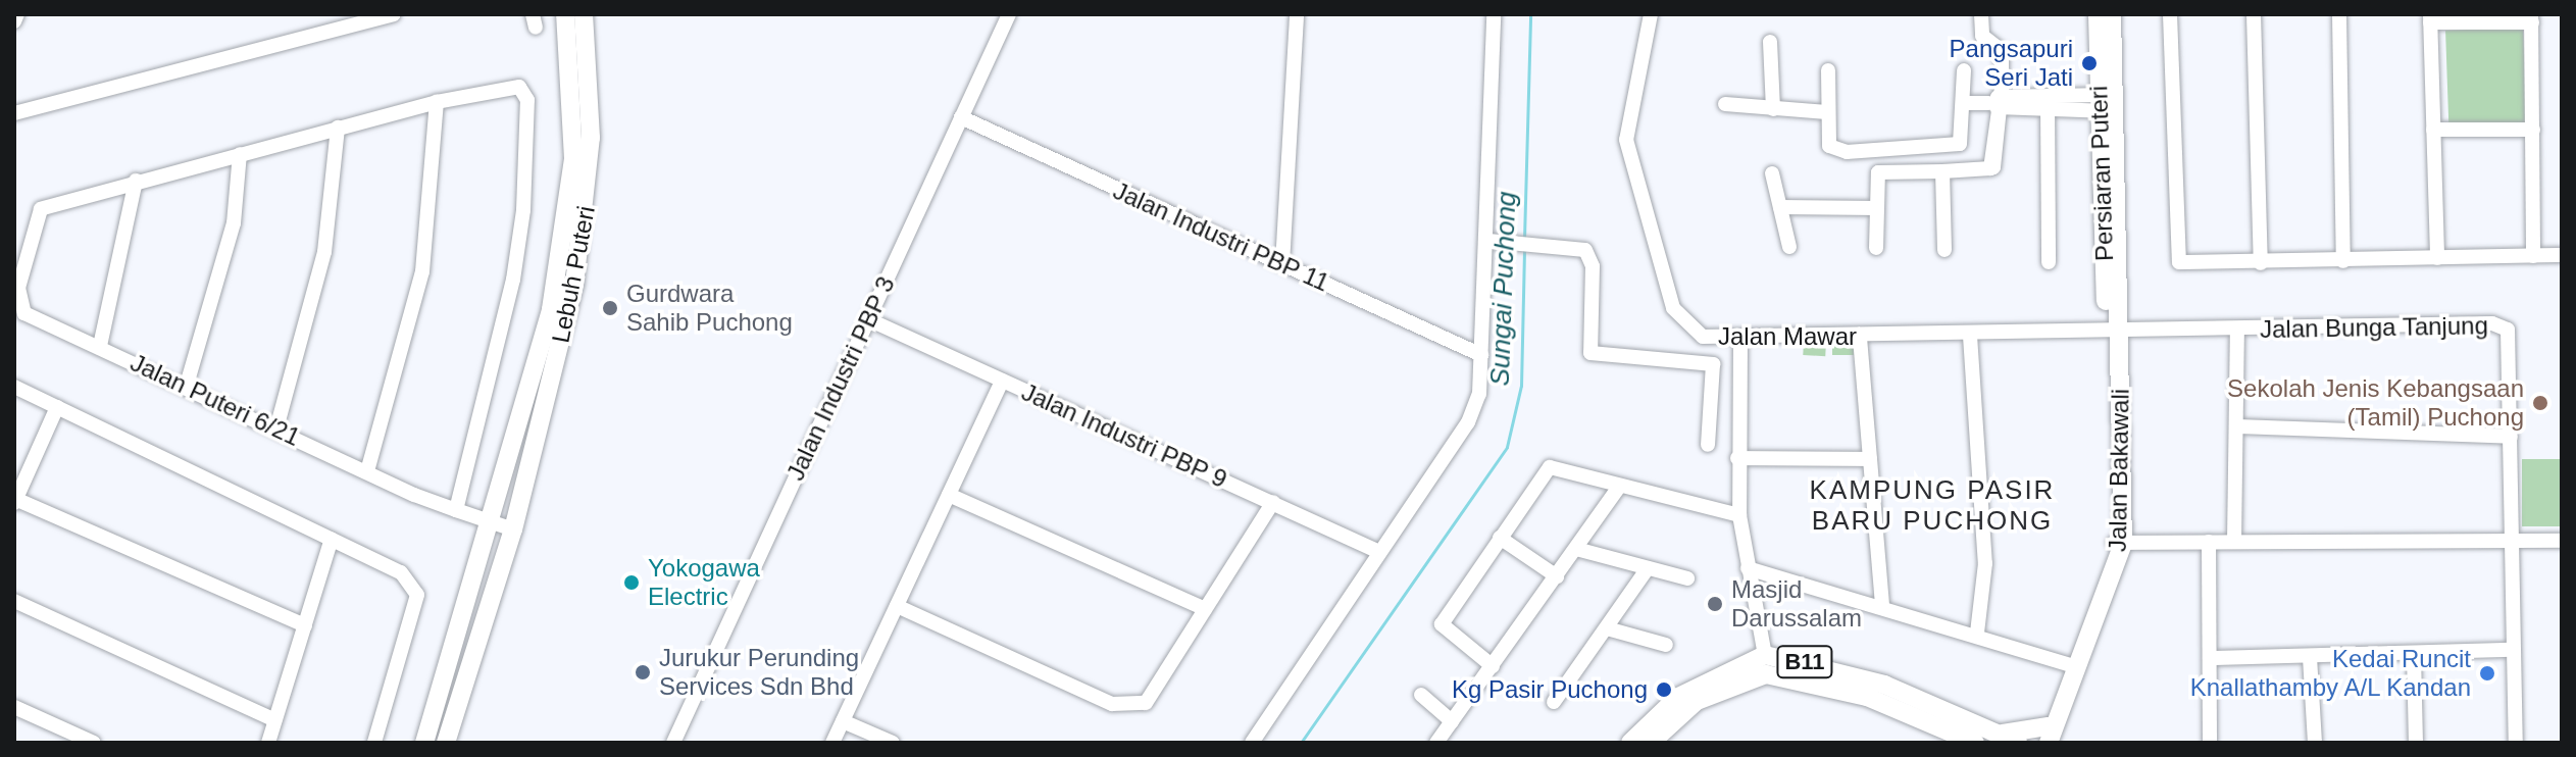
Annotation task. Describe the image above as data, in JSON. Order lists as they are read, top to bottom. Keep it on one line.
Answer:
{"streets":{"main road":["Persiaran Puteri","Lebuh Puteri","Jalan Bakawali","B11"],"street":["Jalan Industri PBP 11","Jalan Bunga Tanjung","Jalan Mawar","Jalan Industri PBP 3","Jalan Puteri 6/21","Jalan Industri PBP 9"]},"crossings":[["Persiaran Puteri","Jalan Bunga Tanjung"],["Persiaran Puteri","Jalan Mawar"],["Persiaran Puteri","Jalan Bakawali"],["Jalan Industri PBP 11","Jalan Industri PBP 3"],["Lebuh Puteri","Jalan Puteri 6/21"],["Jalan Bunga Tanjung","Jalan Mawar"],["Jalan Bunga Tanjung","Jalan Bakawali"],["Jalan Mawar","Jalan Bakawali"],["Jalan Industri PBP 3","Jalan Industri PBP 9"]],"districts":["KAMPUNG PASIR BARU PUCHONG"],"water":["Sungai Puchong"],"places":["Pangsapuri Seri Jati","Gurdwara Sahib Puchong","Sekolah Jenis Kebangsaan (Tamil) Puchong","Yokogawa Electric","Masjid Darussalam","Jurukur Perunding Services Sdn Bhd","Kedai Runcit Knallathamby A/L Kandan","Kg Pasir Puchong"]}
